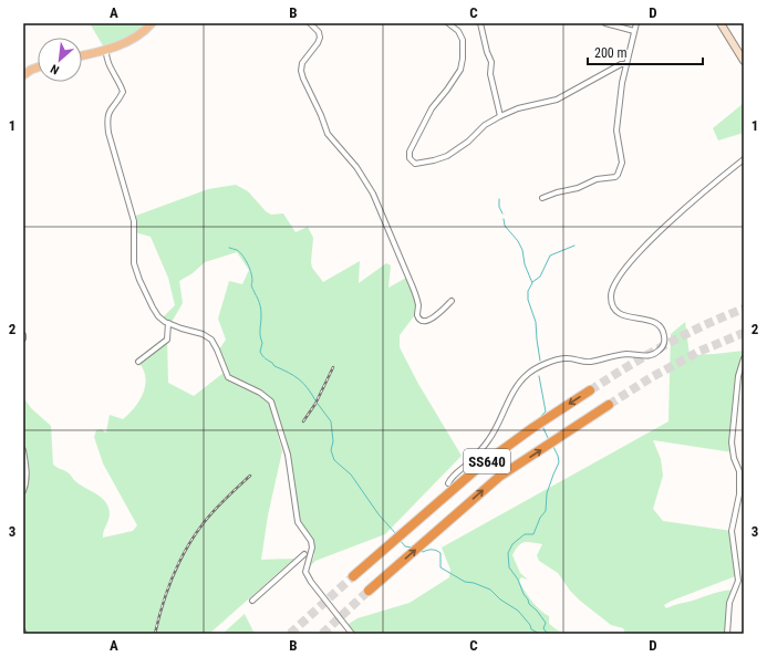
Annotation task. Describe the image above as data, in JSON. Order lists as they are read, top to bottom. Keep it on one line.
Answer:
{"streets":{"highway":["SS640"]},"scale_bar":"200 m","north":"bottom left","grid":{"columns":["A","B","C","D"],"rows":["1","2","3"]}}
